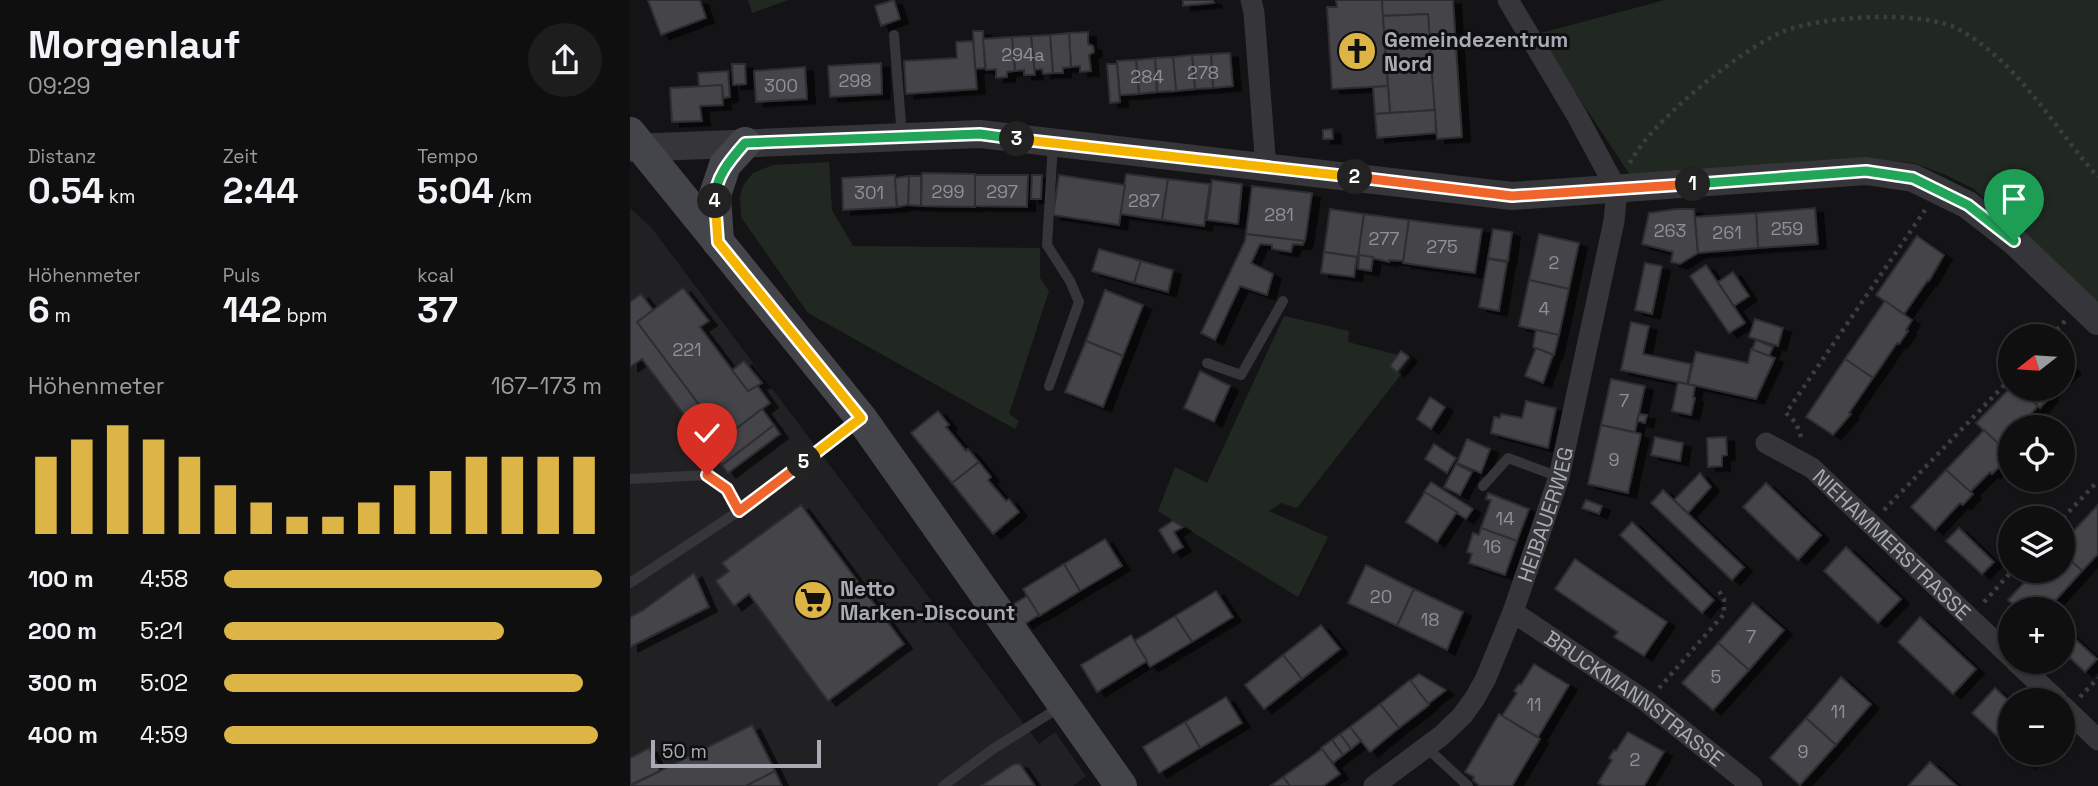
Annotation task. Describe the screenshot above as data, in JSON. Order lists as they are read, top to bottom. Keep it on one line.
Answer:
{"streets":{"street":["HEIBAUERWEG","NIEHAMMERSTRASSE","BRUCKMANNSTRASSE"]},"crossings":[["HEIBAUERWEG","BRUCKMANNSTRASSE"]],"places":{"church":["Gemeindezentrum Nord"],"supermarket":["Netto Marken-Discount"]},"house_numbers":["294a","278","284","298","300","299","297","301","287","281","259","263","261","277","275","2","4","221","7","9","14","16","20","18","7","5","11","11","9","2"],"scale_bar":"50 m","north":"left","page":{"heading":["Morgenlauf","09:29"],"stats":[["Distanz","0.54 km"],["Zeit","2:44"],["Tempo","5:04 /km"],["Höhenmeter","6 m"],["Puls","142 bpm"],["kcal","37"]],"pins":["3","2","1","4","5"],"map_buttons":["+","−"],"chart":["Höhenmeter","167–173 m"],"list":[{"name":"100 m","note":"4:58"},{"name":"200 m","note":"5:21"},{"name":"300 m","note":"5:02"},{"name":"400 m","note":"4:59"}],"scale":"50 m"}}
